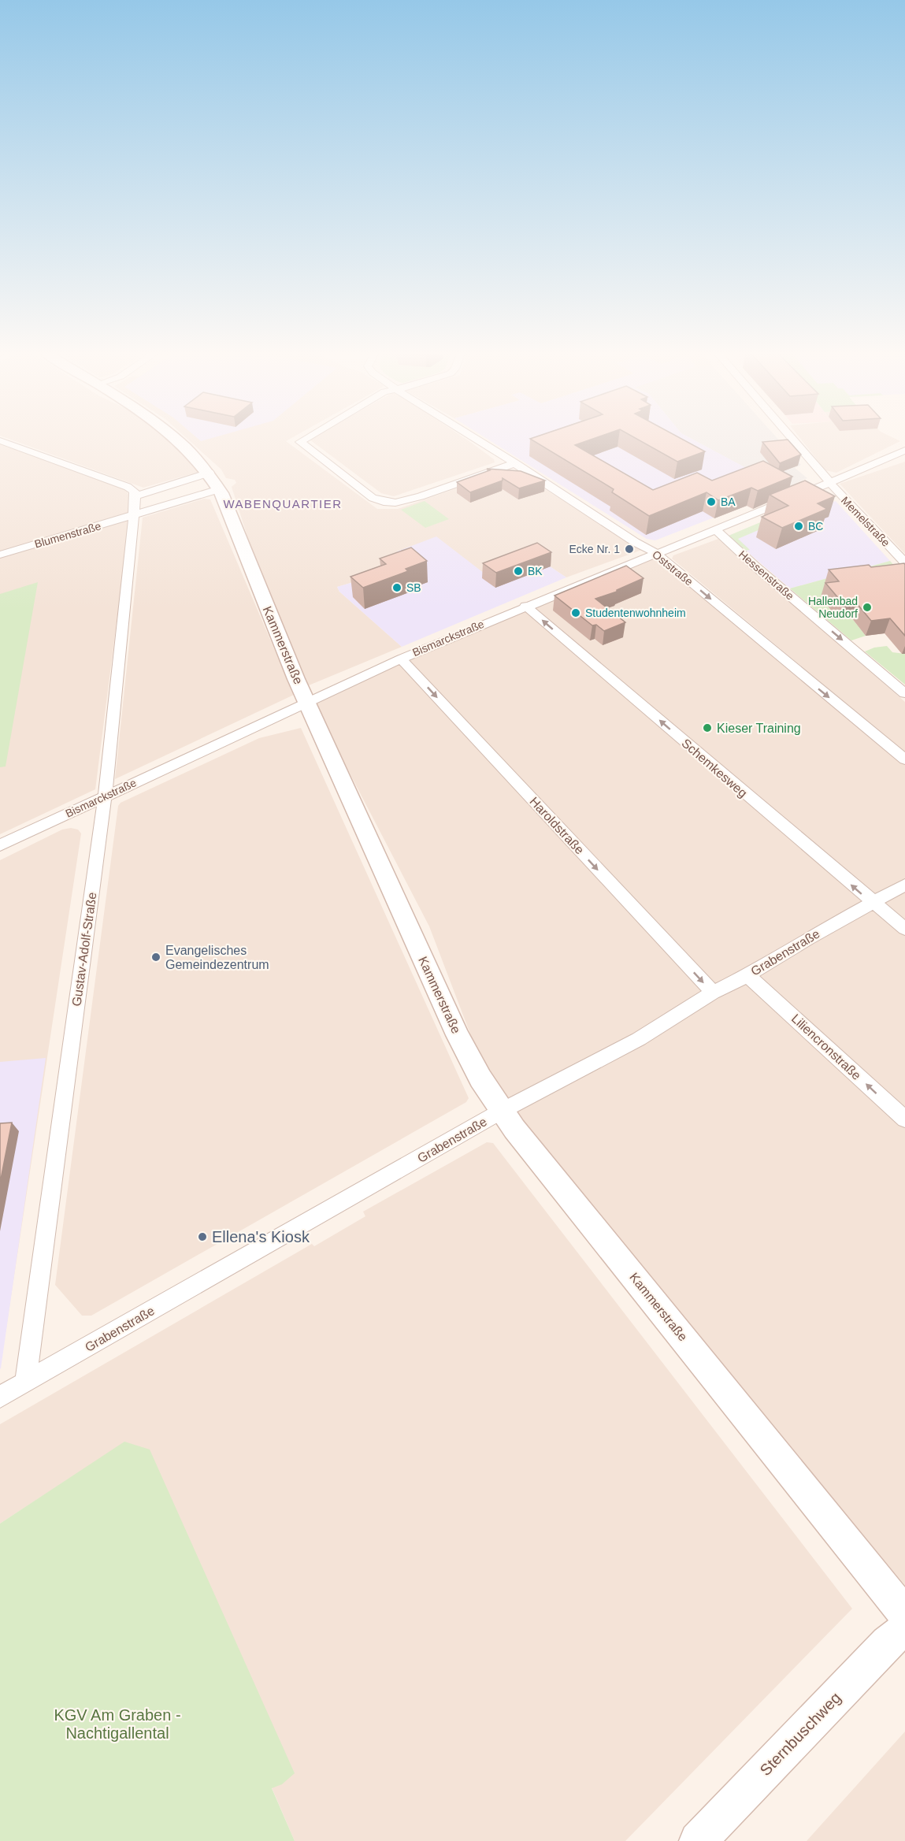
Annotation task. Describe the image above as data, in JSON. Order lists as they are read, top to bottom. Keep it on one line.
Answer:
{"streets":{"street":["Memelstraße","Blumenstraße","Oststraße","Hessenstraße","Bismarckstraße","Kammerstraße","Schemkesweg","Haroldstraße","Gustav-Adolf-Straße","Grabenstraße","Liliencronstraße","Sternbuschweg"]},"crossings":[["Memelstraße","Bismarckstraße"],["Blumenstraße","Kammerstraße"],["Blumenstraße","Gustav-Adolf-Straße"],["Oststraße","Bismarckstraße"],["Hessenstraße","Bismarckstraße"],["Bismarckstraße","Kammerstraße"],["Bismarckstraße","Schemkesweg"],["Bismarckstraße","Haroldstraße"],["Bismarckstraße","Gustav-Adolf-Straße"],["Kammerstraße","Grabenstraße"],["Schemkesweg","Grabenstraße"],["Haroldstraße","Grabenstraße"],["Gustav-Adolf-Straße","Grabenstraße"],["Grabenstraße","Liliencronstraße"]],"one_way":["Oststraße","Hessenstraße","Schemkesweg","Haroldstraße","Liliencronstraße"],"districts":["WABENQUARTIER"],"parks":["KGV Am Graben - Nachtigallental"],"places":["BA","BC","Ecke Nr. 1","BK","SB","Hallenbad Neudorf","Studentenwohnheim","Kieser Training","Evangelisches Gemeindezentrum","Ellena's Kiosk"]}
